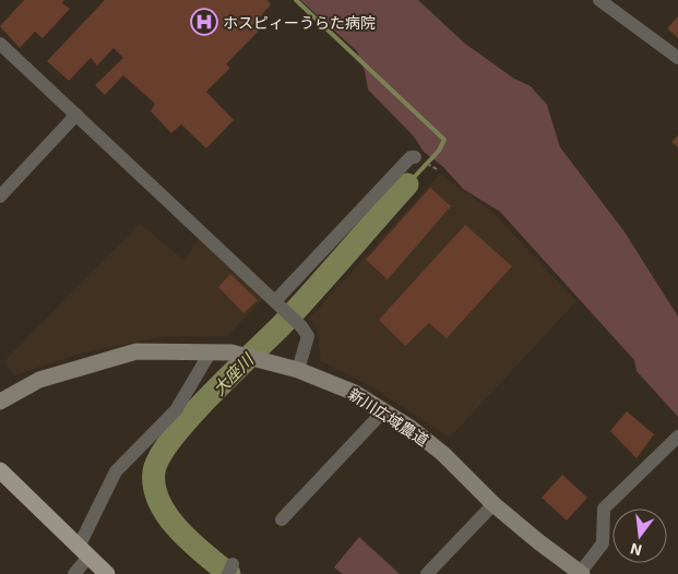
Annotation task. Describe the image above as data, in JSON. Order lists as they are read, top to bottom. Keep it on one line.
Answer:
{"streets":{"street":["新川広域農道"]},"water":["大座川"],"places":{"hospital":["ホスピィーうらた病院"]},"north":"bottom"}
